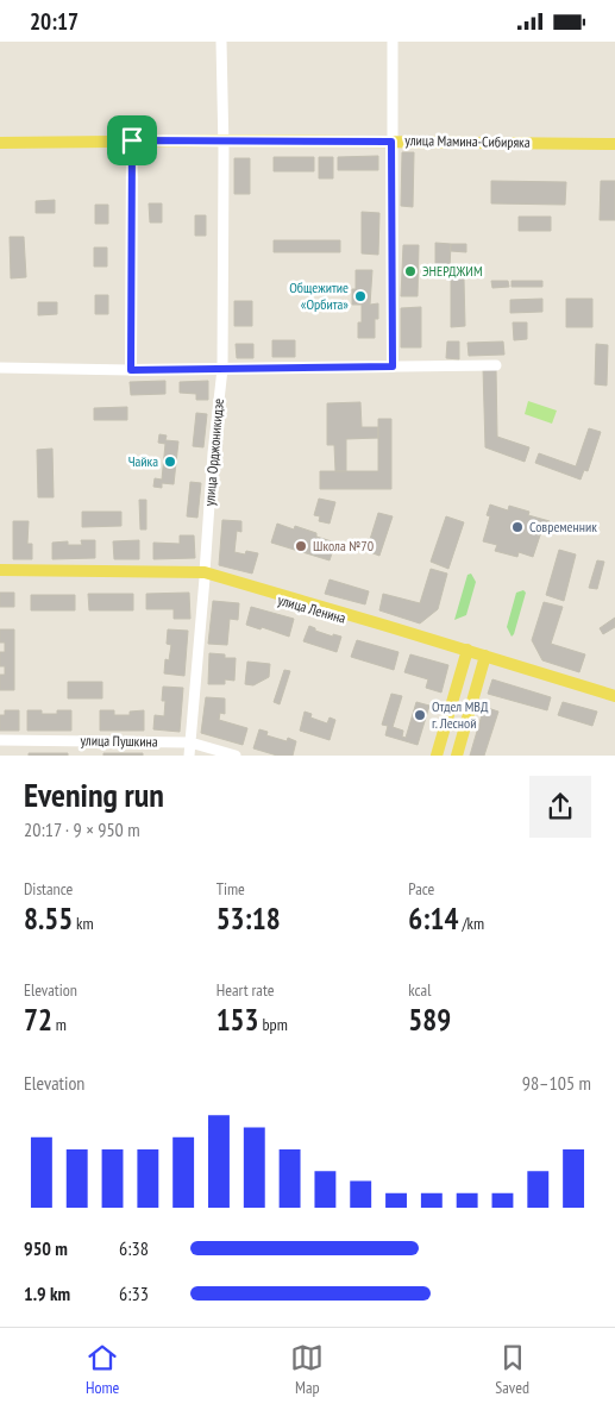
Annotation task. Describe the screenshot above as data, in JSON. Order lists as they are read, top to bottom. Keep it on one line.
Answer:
{"streets":{"main road":["улица Мамина-Сибиряка","улица Ленина"],"street":["улица Орджоникидзе","улица Пушкина"]},"crossings":[["улица Мамина-Сибиряка","улица Орджоникидзе"],["улица Орджоникидзе","улица Ленина"],["улица Орджоникидзе","улица Пушкина"]],"places":["ЭНЕРДЖИМ","Общежитие «Орбита»","Чайка","Современник","Школа №70","Отдел МВД г. Лесной"],"page":{"status":"20:17","heading":["Evening run","20:17 · 9 × 950 m"],"stats":[["Distance","8.55 km"],["Time","53:18"],["Pace","6:14 /km"],["Elevation","72 m"],["Heart rate","153 bpm"],["kcal","589"]],"chart":["Elevation","98–105 m"],"list":[{"name":"950 m","note":"6:38"},{"name":"1.9 km","note":"6:33"}],"tabs":["Home","Map","Saved"]}}
